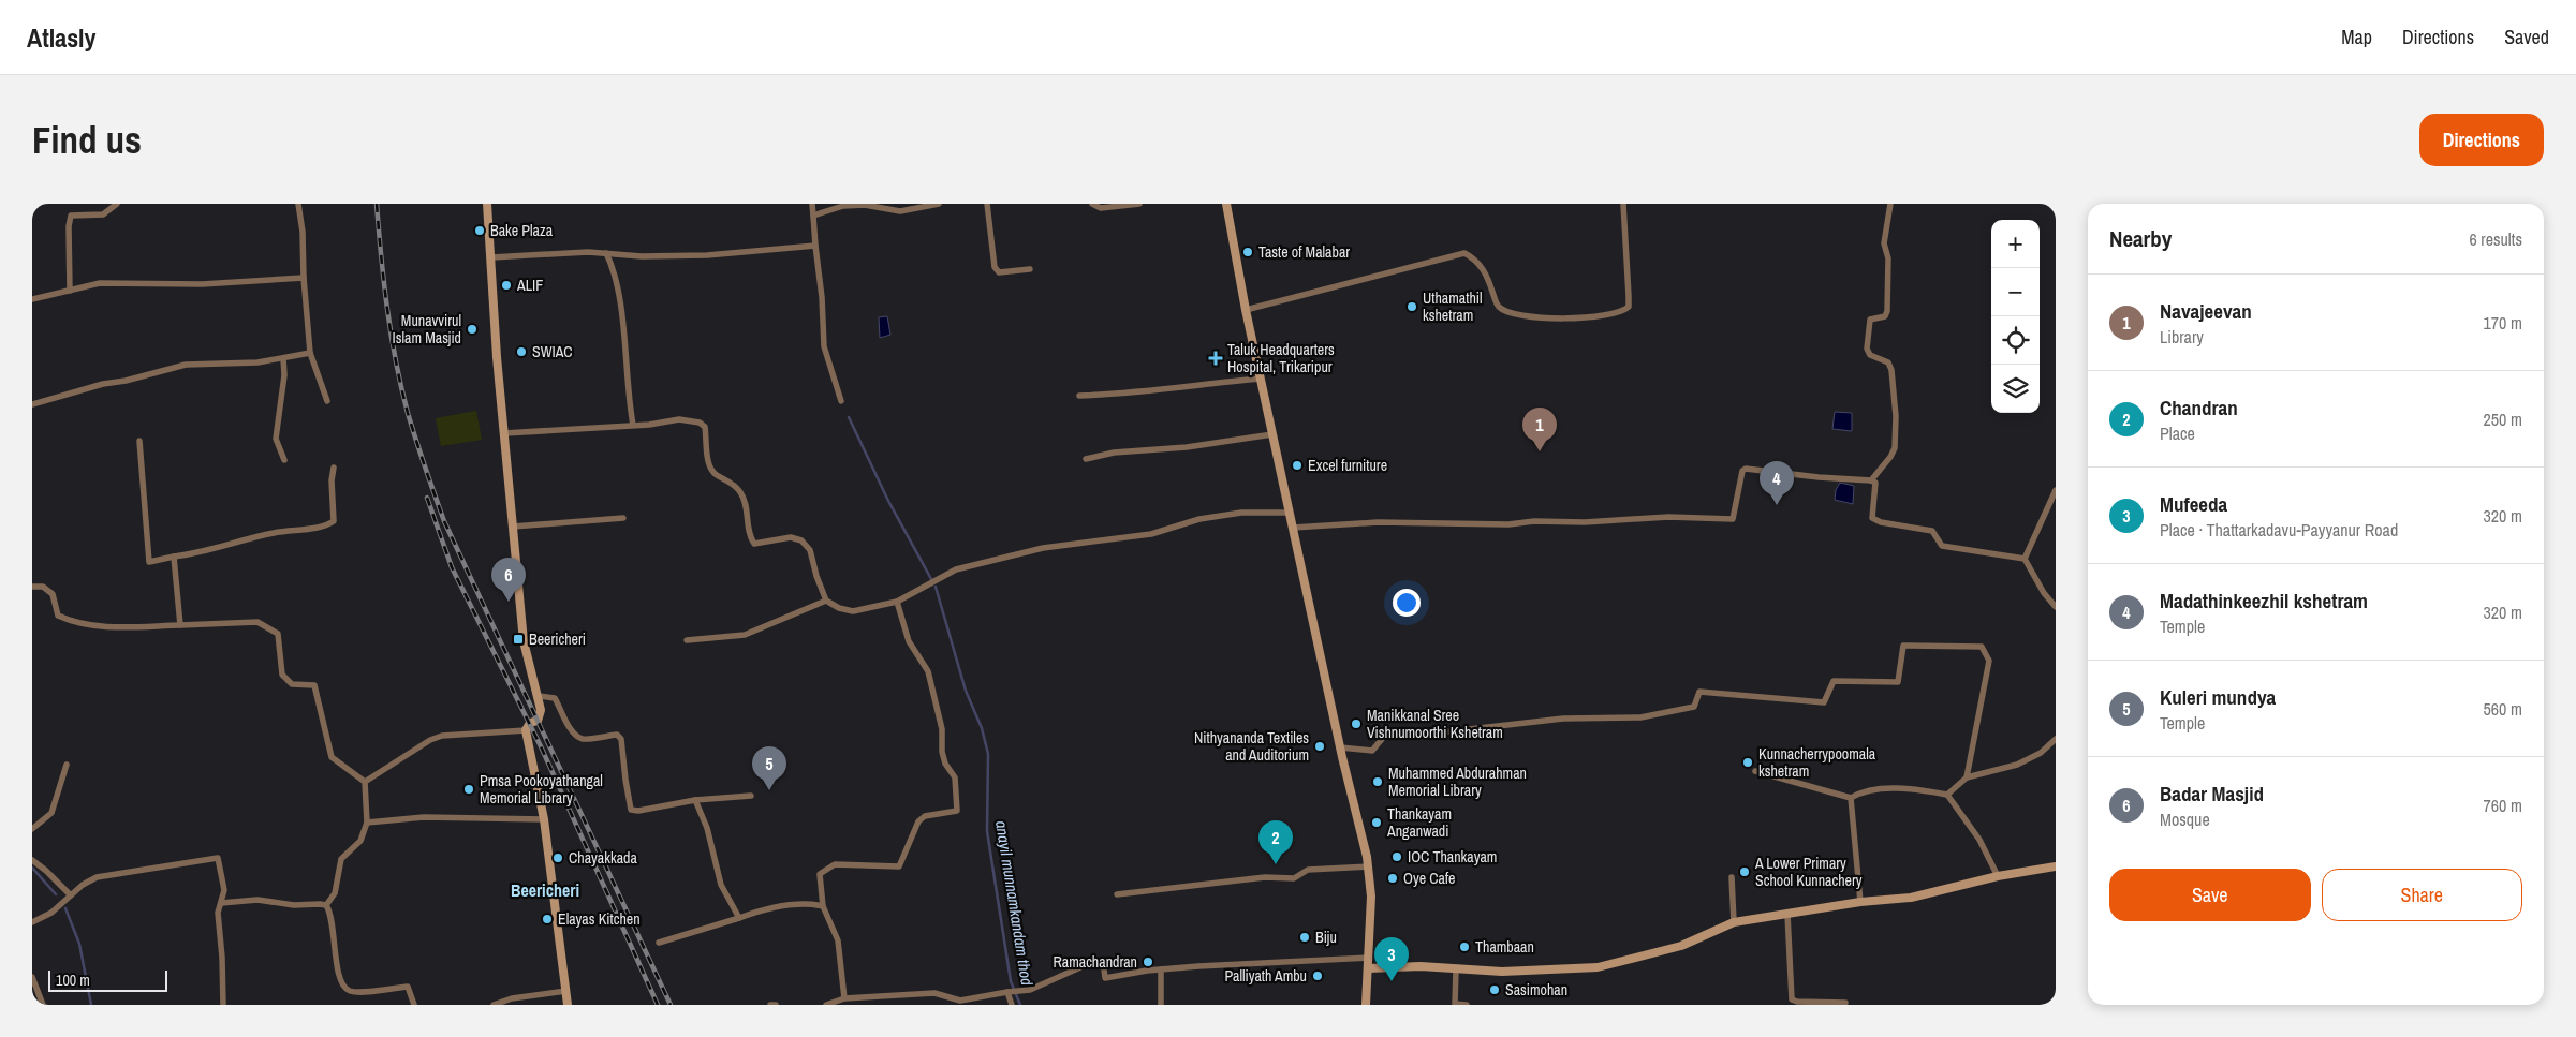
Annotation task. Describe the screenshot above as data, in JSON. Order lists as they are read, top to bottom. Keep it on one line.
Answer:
{"districts":["Beericheri"],"water":["anayil munnamkandam thod"],"places":{"other":["Bake Plaza","Taste of Malabar","ALIF","Uthamathil kshetram","Munavvirul Islam Masjid","SWIAC","Excel furniture","Manikkanal Sree Vishnumoorthi Kshetram","Nithyananda Textiles and Auditorium","Kunnacherrypoomala kshetram","Muhammed Abdurahman Memorial Library","Pmsa Pookoyathangal Memorial Library","Thankayam Anganwadi","IOC Thankayam","Chayakkada","A Lower Primary School Kunnachery","Oye Cafe","Elayas Kitchen","Biju","Thambaan","Ramachandran","Palliyath Ambu","Sasimohan"],"health":["Taluk Headquarters Hospital, Trikaripur"],"transit":["Beericheri"]},"scale_bar":"100 m","page":{"header":"Atlasly","nav":["Map","Directions","Saved"],"buttons":["Directions",["Save","Share"]],"title":"Find us","heading":["Nearby","6 results"],"map_buttons":["+","−"],"list":[{"mark":"1","name":"Navajeevan","note":"Library","value":"170 m"},{"mark":"2","name":"Chandran","note":"Place","value":"250 m"},{"mark":"3","name":"Mufeeda","note":"Place · Thattarkadavu-Payyanur Road","value":"320 m"},{"mark":"4","name":"Madathinkeezhil kshetram","note":"Temple","value":"320 m"},{"mark":"5","name":"Kuleri mundya","note":"Temple","value":"560 m"},{"mark":"6","name":"Badar Masjid","note":"Mosque","value":"760 m"}],"pins":["1","4","6","5","2","3"],"scale":"100 m"}}
